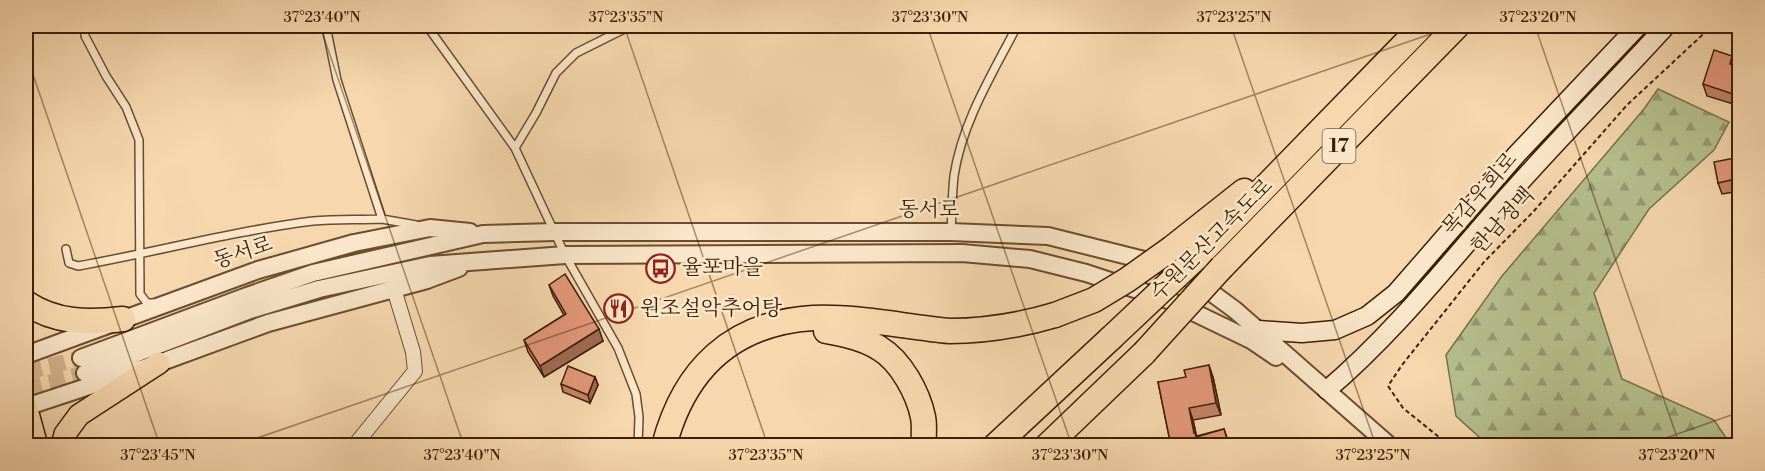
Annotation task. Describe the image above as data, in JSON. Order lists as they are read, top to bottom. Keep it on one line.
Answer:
{"streets":{"highway":["17","수원문산고속도로"],"main road":["목감우회로"],"street":["동서로"],"path":["한남정맥"]},"crossings":[["목감우회로","동서로"]],"places":{"bus stop":["율포마을"],"restaurant":["원조설악추어탕"]},"coordinates":["37°23'40\"N","37°23'35\"N","37°23'30\"N","37°23'25\"N","37°23'20\"N","37°23'45\"N"]}
